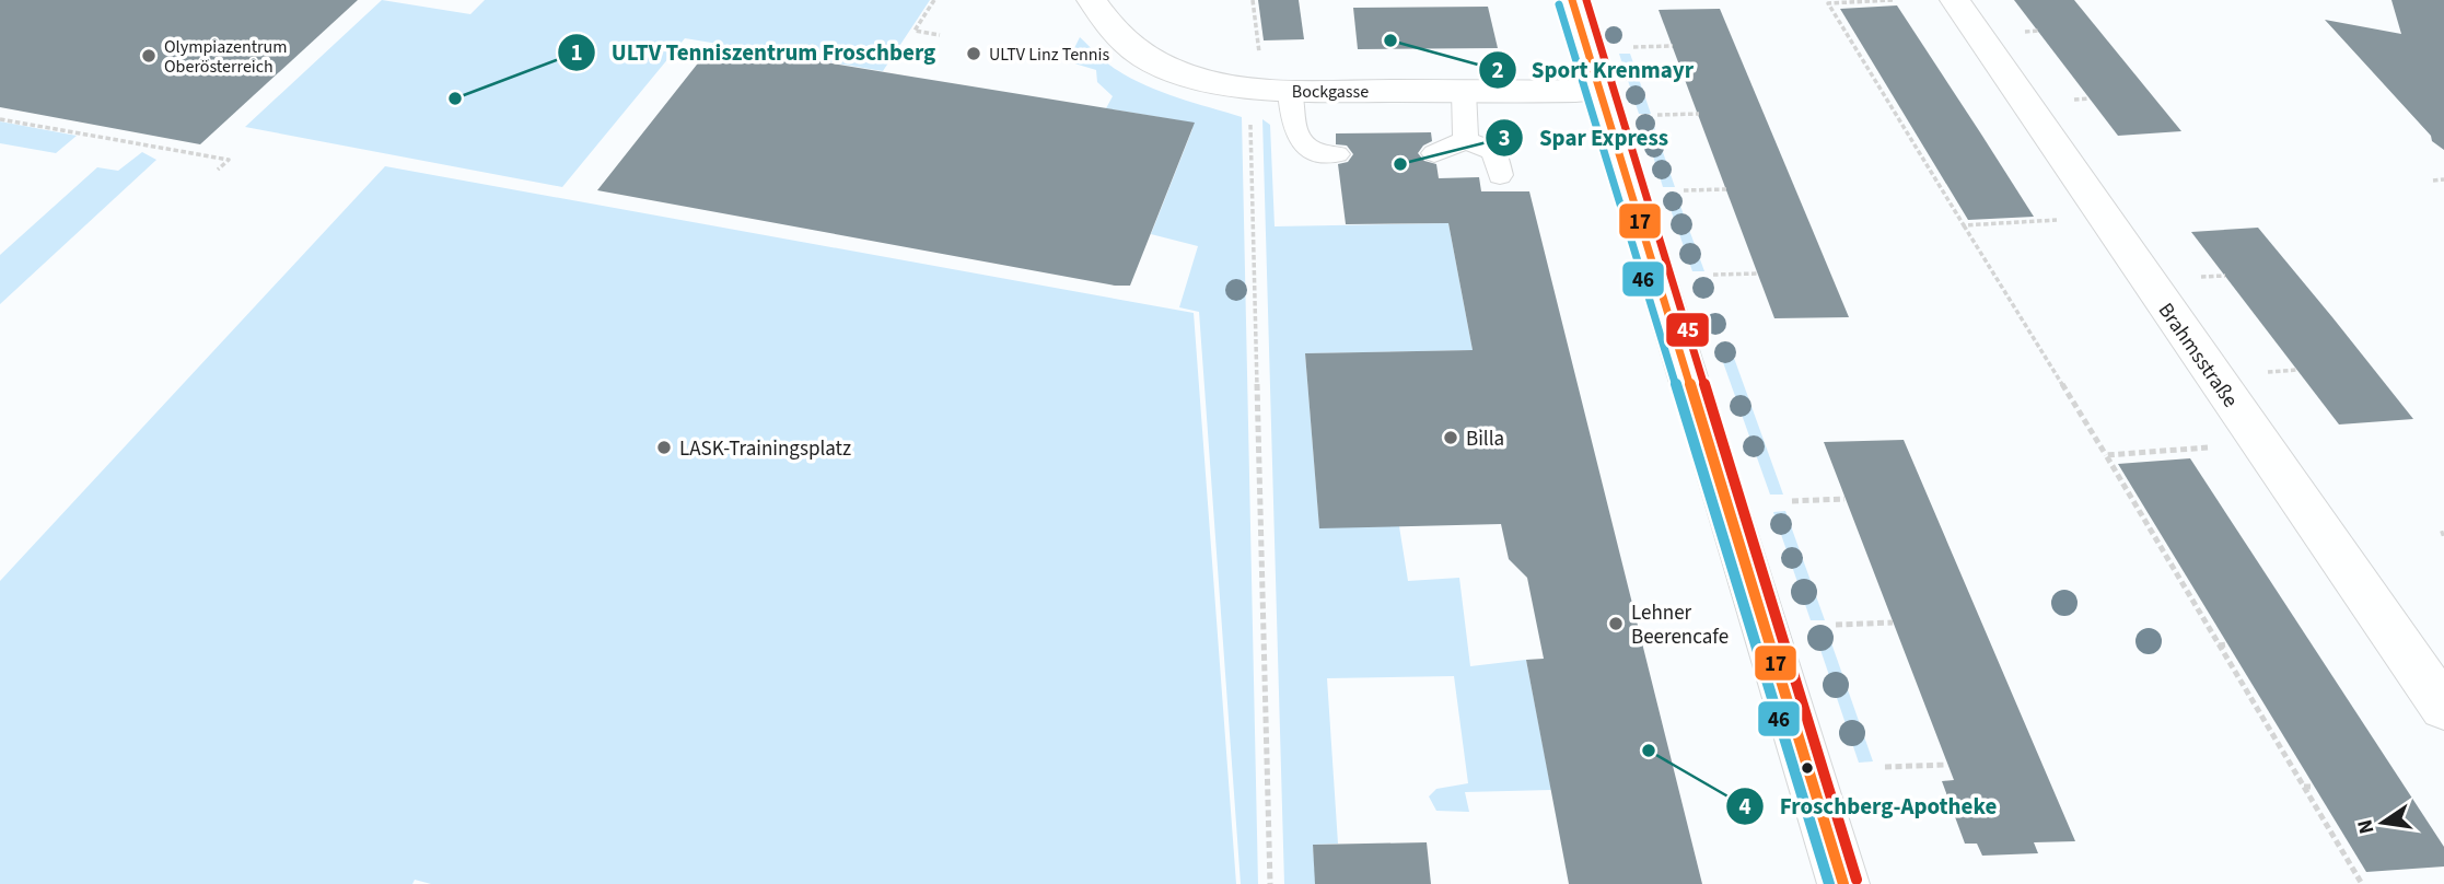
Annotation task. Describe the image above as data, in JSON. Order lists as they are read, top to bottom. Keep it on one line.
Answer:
{"streets":{"street":["Bockgasse","Brahmsstraße"]},"places":["Sport Krenmayr","ULTV Linz Tennis","Olympiazentrum Oberösterreich","ULTV Tenniszentrum Froschberg","Spar Express","Billa","LASK-Trainingsplatz","Lehner Beerencafe","Froschberg-Apotheke"],"lines":["transit line 17","transit line 45","transit line 46"],"north":"left"}
